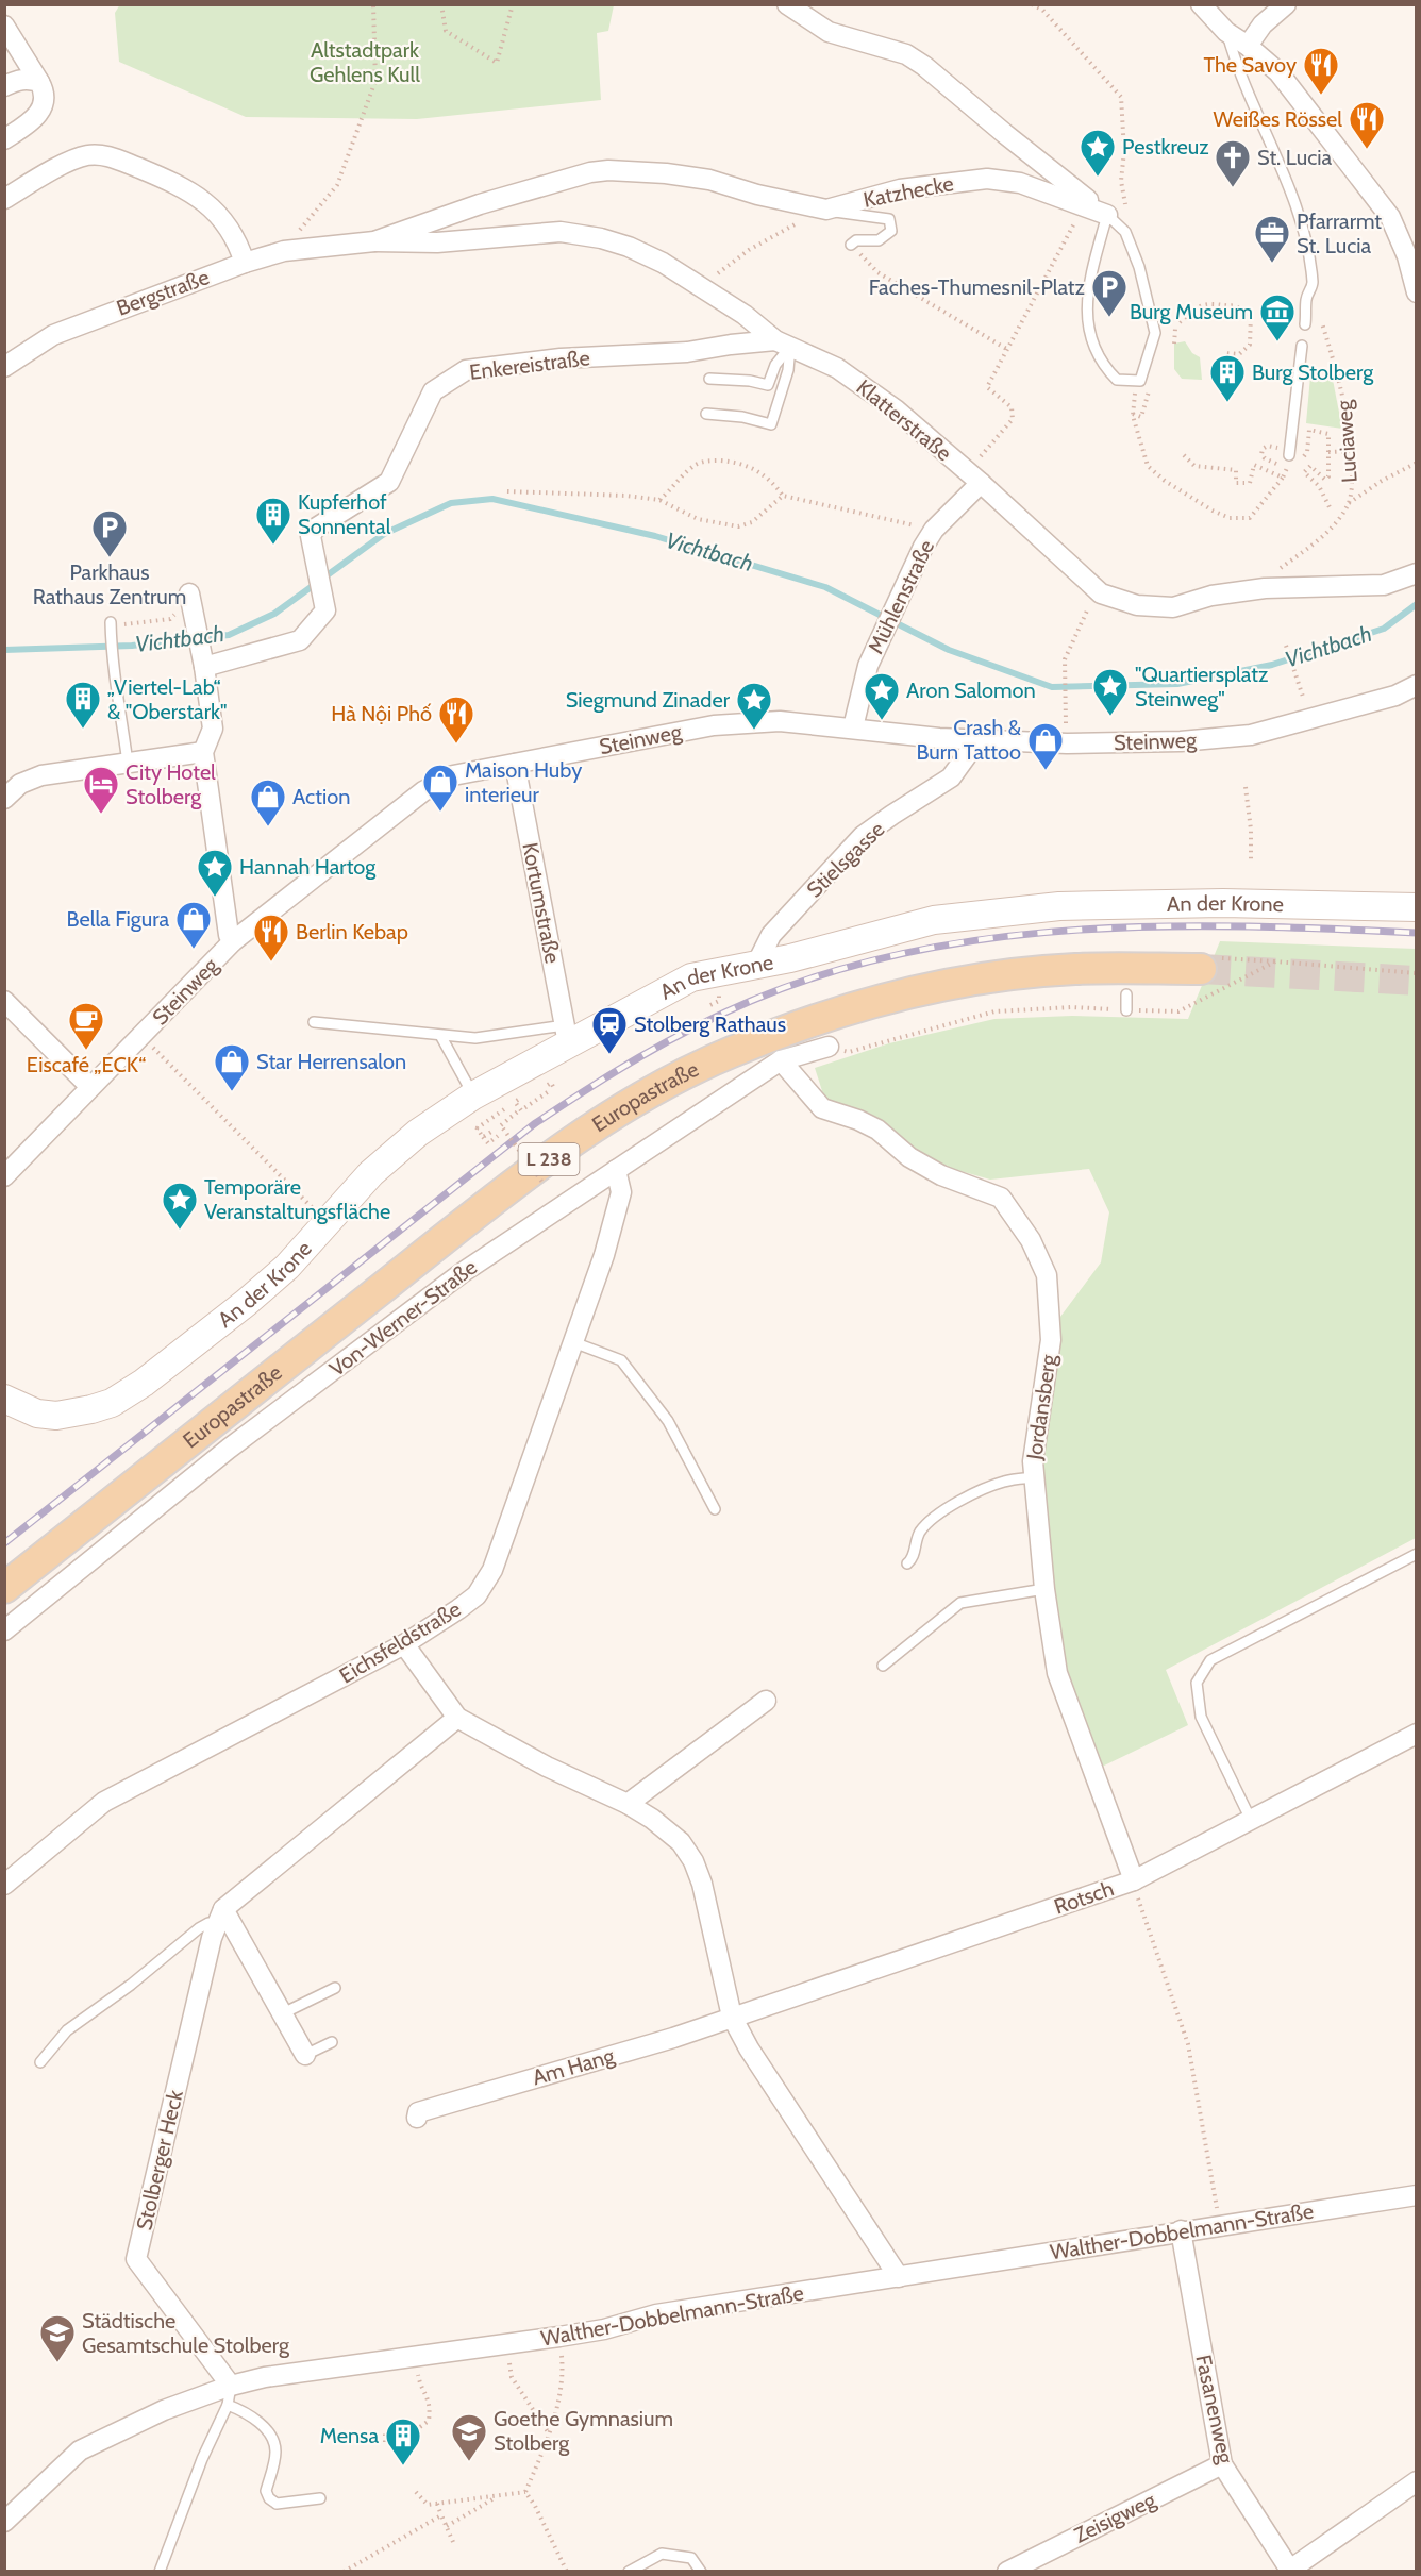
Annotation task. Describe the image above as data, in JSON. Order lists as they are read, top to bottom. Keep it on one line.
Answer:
{"streets":{"main road":["Europastraße","L 238"],"street":["Katzhecke","Bergstraße","Enkereistraße","Klatterstraße","Mühlenstraße","Steinweg","Stielsgasse","Kortumstraße","An der Krone","Von-Werner-Straße","Jordansberg","Eichsfeldstraße","Rotsch","Am Hang","Stolberger Heck","Walther-Dobbelmann-Straße","Fasanenweg","Zeisigweg"],"path":["Luciaweg"]},"crossings":[["Katzhecke","Bergstraße"],["Katzhecke","Klatterstraße"],["Enkereistraße","Klatterstraße"],["Klatterstraße","Mühlenstraße"],["Mühlenstraße","Steinweg"],["Steinweg","Stielsgasse"],["Steinweg","Kortumstraße"],["Stielsgasse","An der Krone"],["Kortumstraße","An der Krone"],["Von-Werner-Straße","Jordansberg"],["Von-Werner-Straße","Eichsfeldstraße"],["Jordansberg","Rotsch"],["Rotsch","Am Hang"],["Stolberger Heck","Walther-Dobbelmann-Straße"],["Walther-Dobbelmann-Straße","Fasanenweg"],["Fasanenweg","Zeisigweg"]],"water":["Vichtbach"],"parks":["Altstadtpark Gehlens Kull"],"places":{"restaurant":["The Savoy","Weißes Rössel","Hà Nội Phố","Berlin Kebap"],"place":["Pestkreuz","\"Quartiersplatz Steinweg\"","Aron Salomon","Siegmund Zinader","Hannah Hartog","Temporäre Veranstaltungsfläche"],"church":["St. Lucia"],"office":["Pfarrarmt St. Lucia"],"parking":["Faches-Thumesnil-Platz","Parkhaus Rathaus Zentrum"],"museum":["Burg Museum"],"building":["Burg Stolberg","Kupferhof Sonnental","„Viertel-Lab“ & \"Oberstark\"","Mensa"],"shop":["Crash & Burn Tattoo","Maison Huby interieur","Action","Bella Figura","Star Herrensalon"],"hotel":["City Hotel Stolberg"],"cafe":["Eiscafé „ECK“"],"station":["Stolberg Rathaus"],"school or university":["Städtische Gesamtschule Stolberg","Goethe Gymnasium Stolberg"]}}
